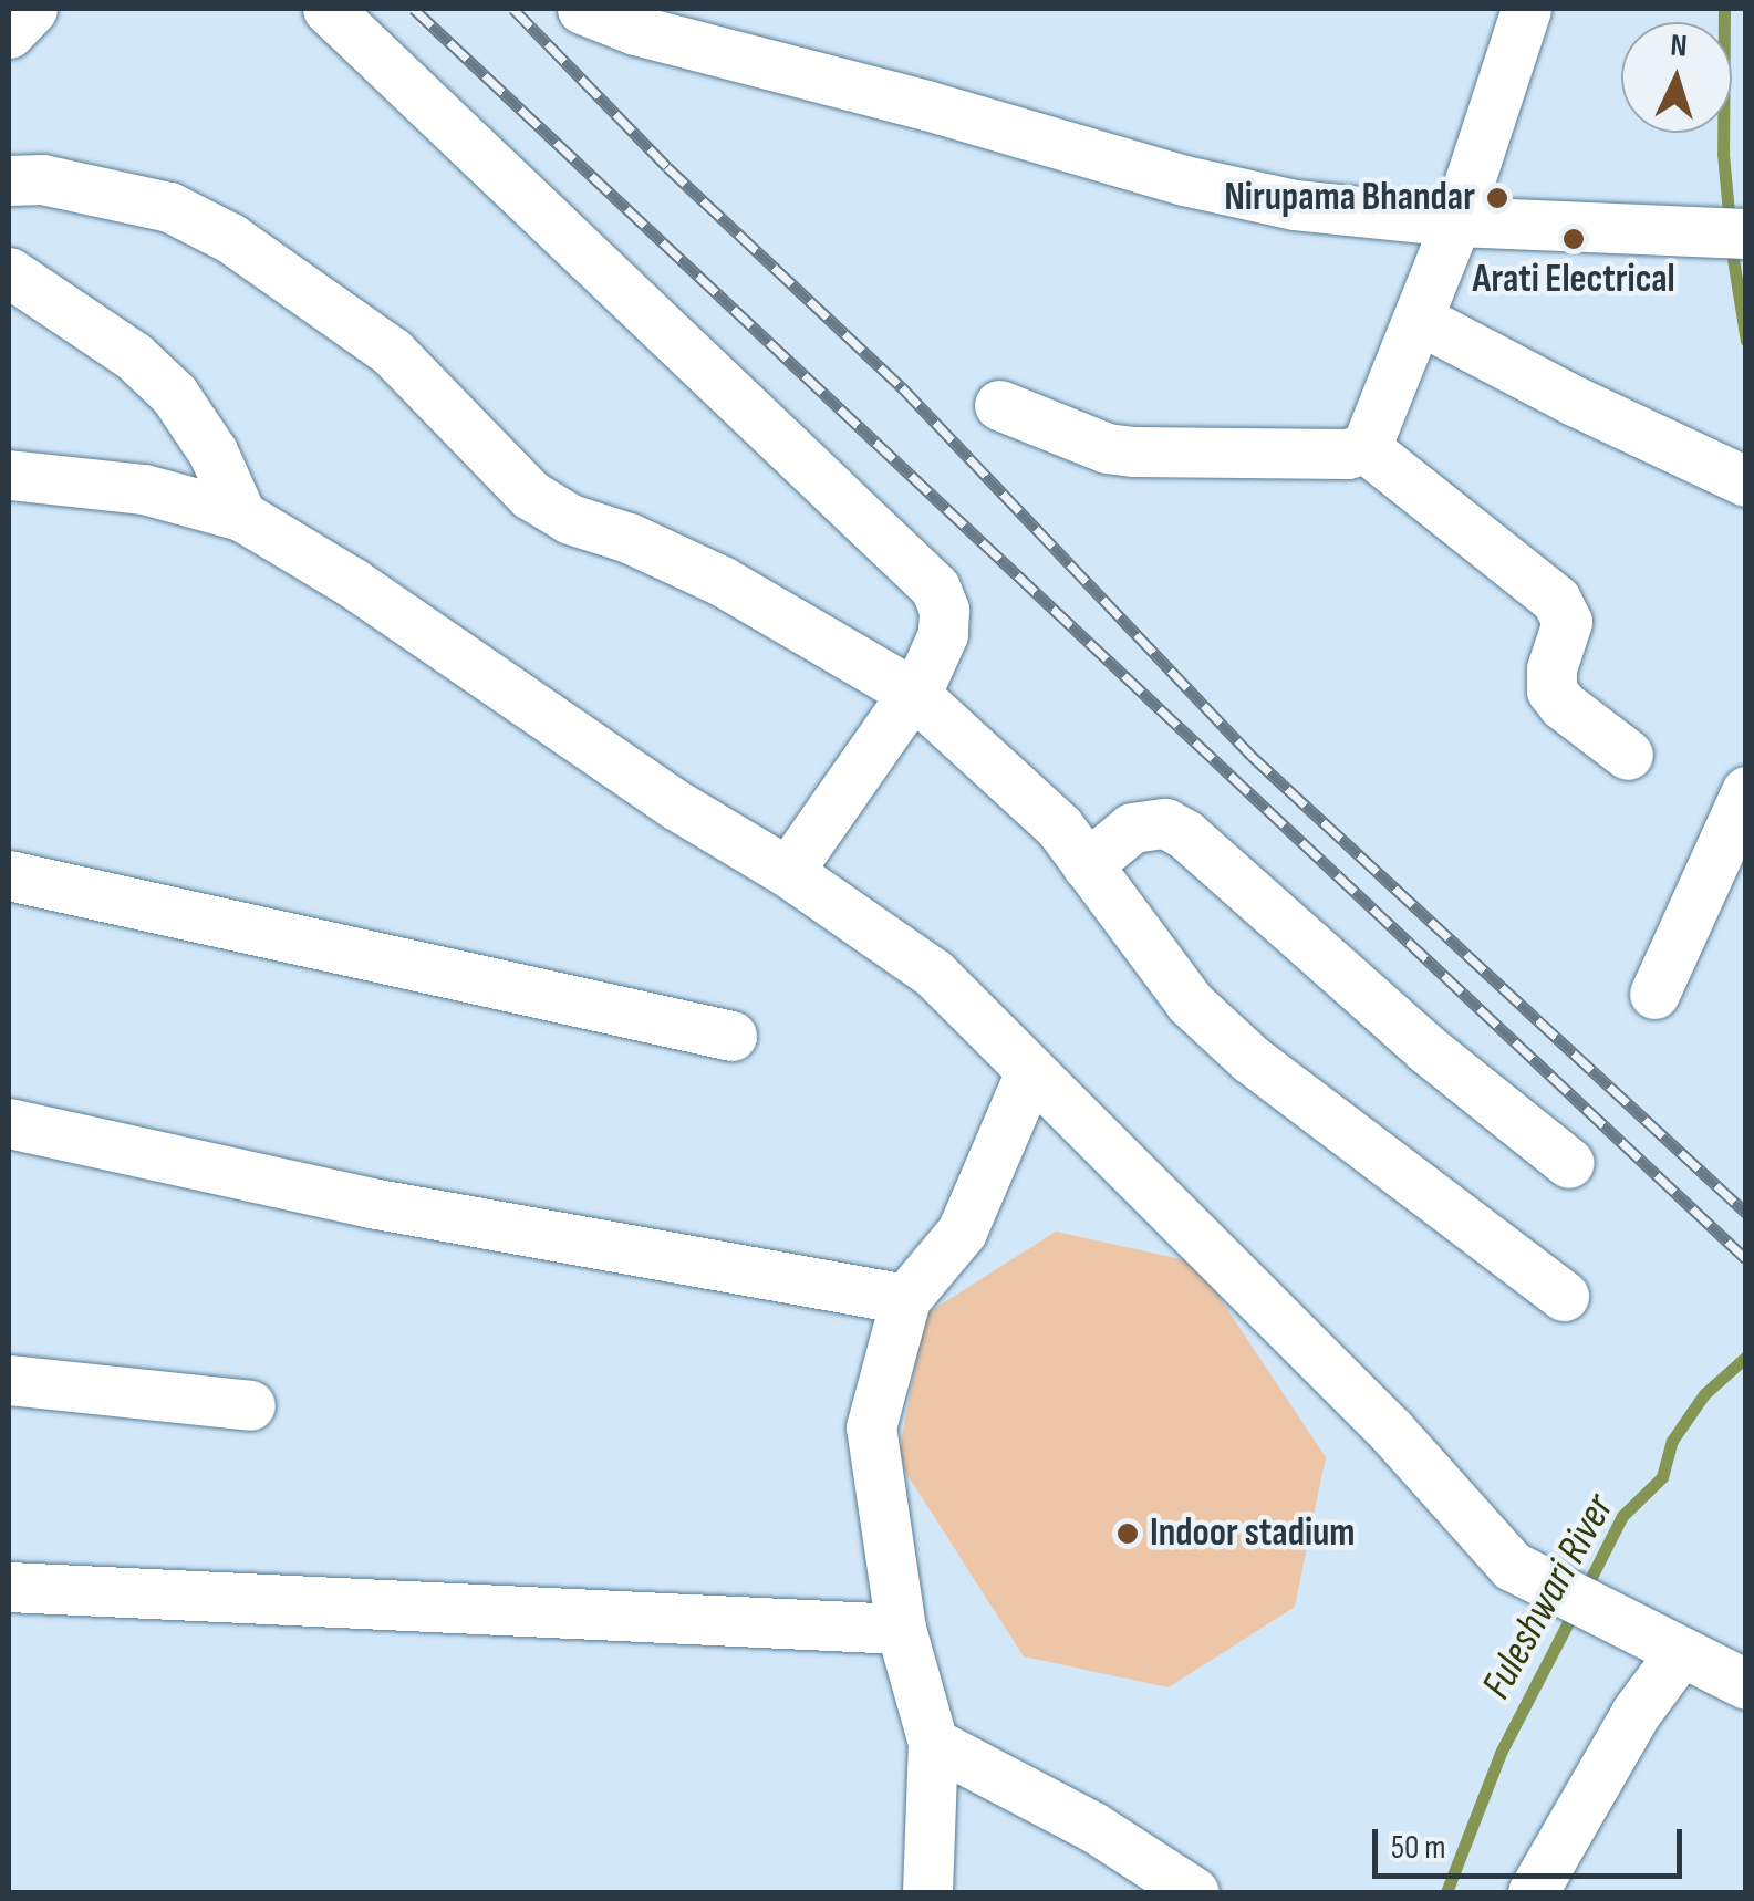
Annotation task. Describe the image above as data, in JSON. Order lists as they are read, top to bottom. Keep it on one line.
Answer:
{"water":["Fuleshwari River"],"places":["Nirupama Bhandar","Arati Electrical","Indoor stadium"],"scale_bar":"50 m","north":"top"}
